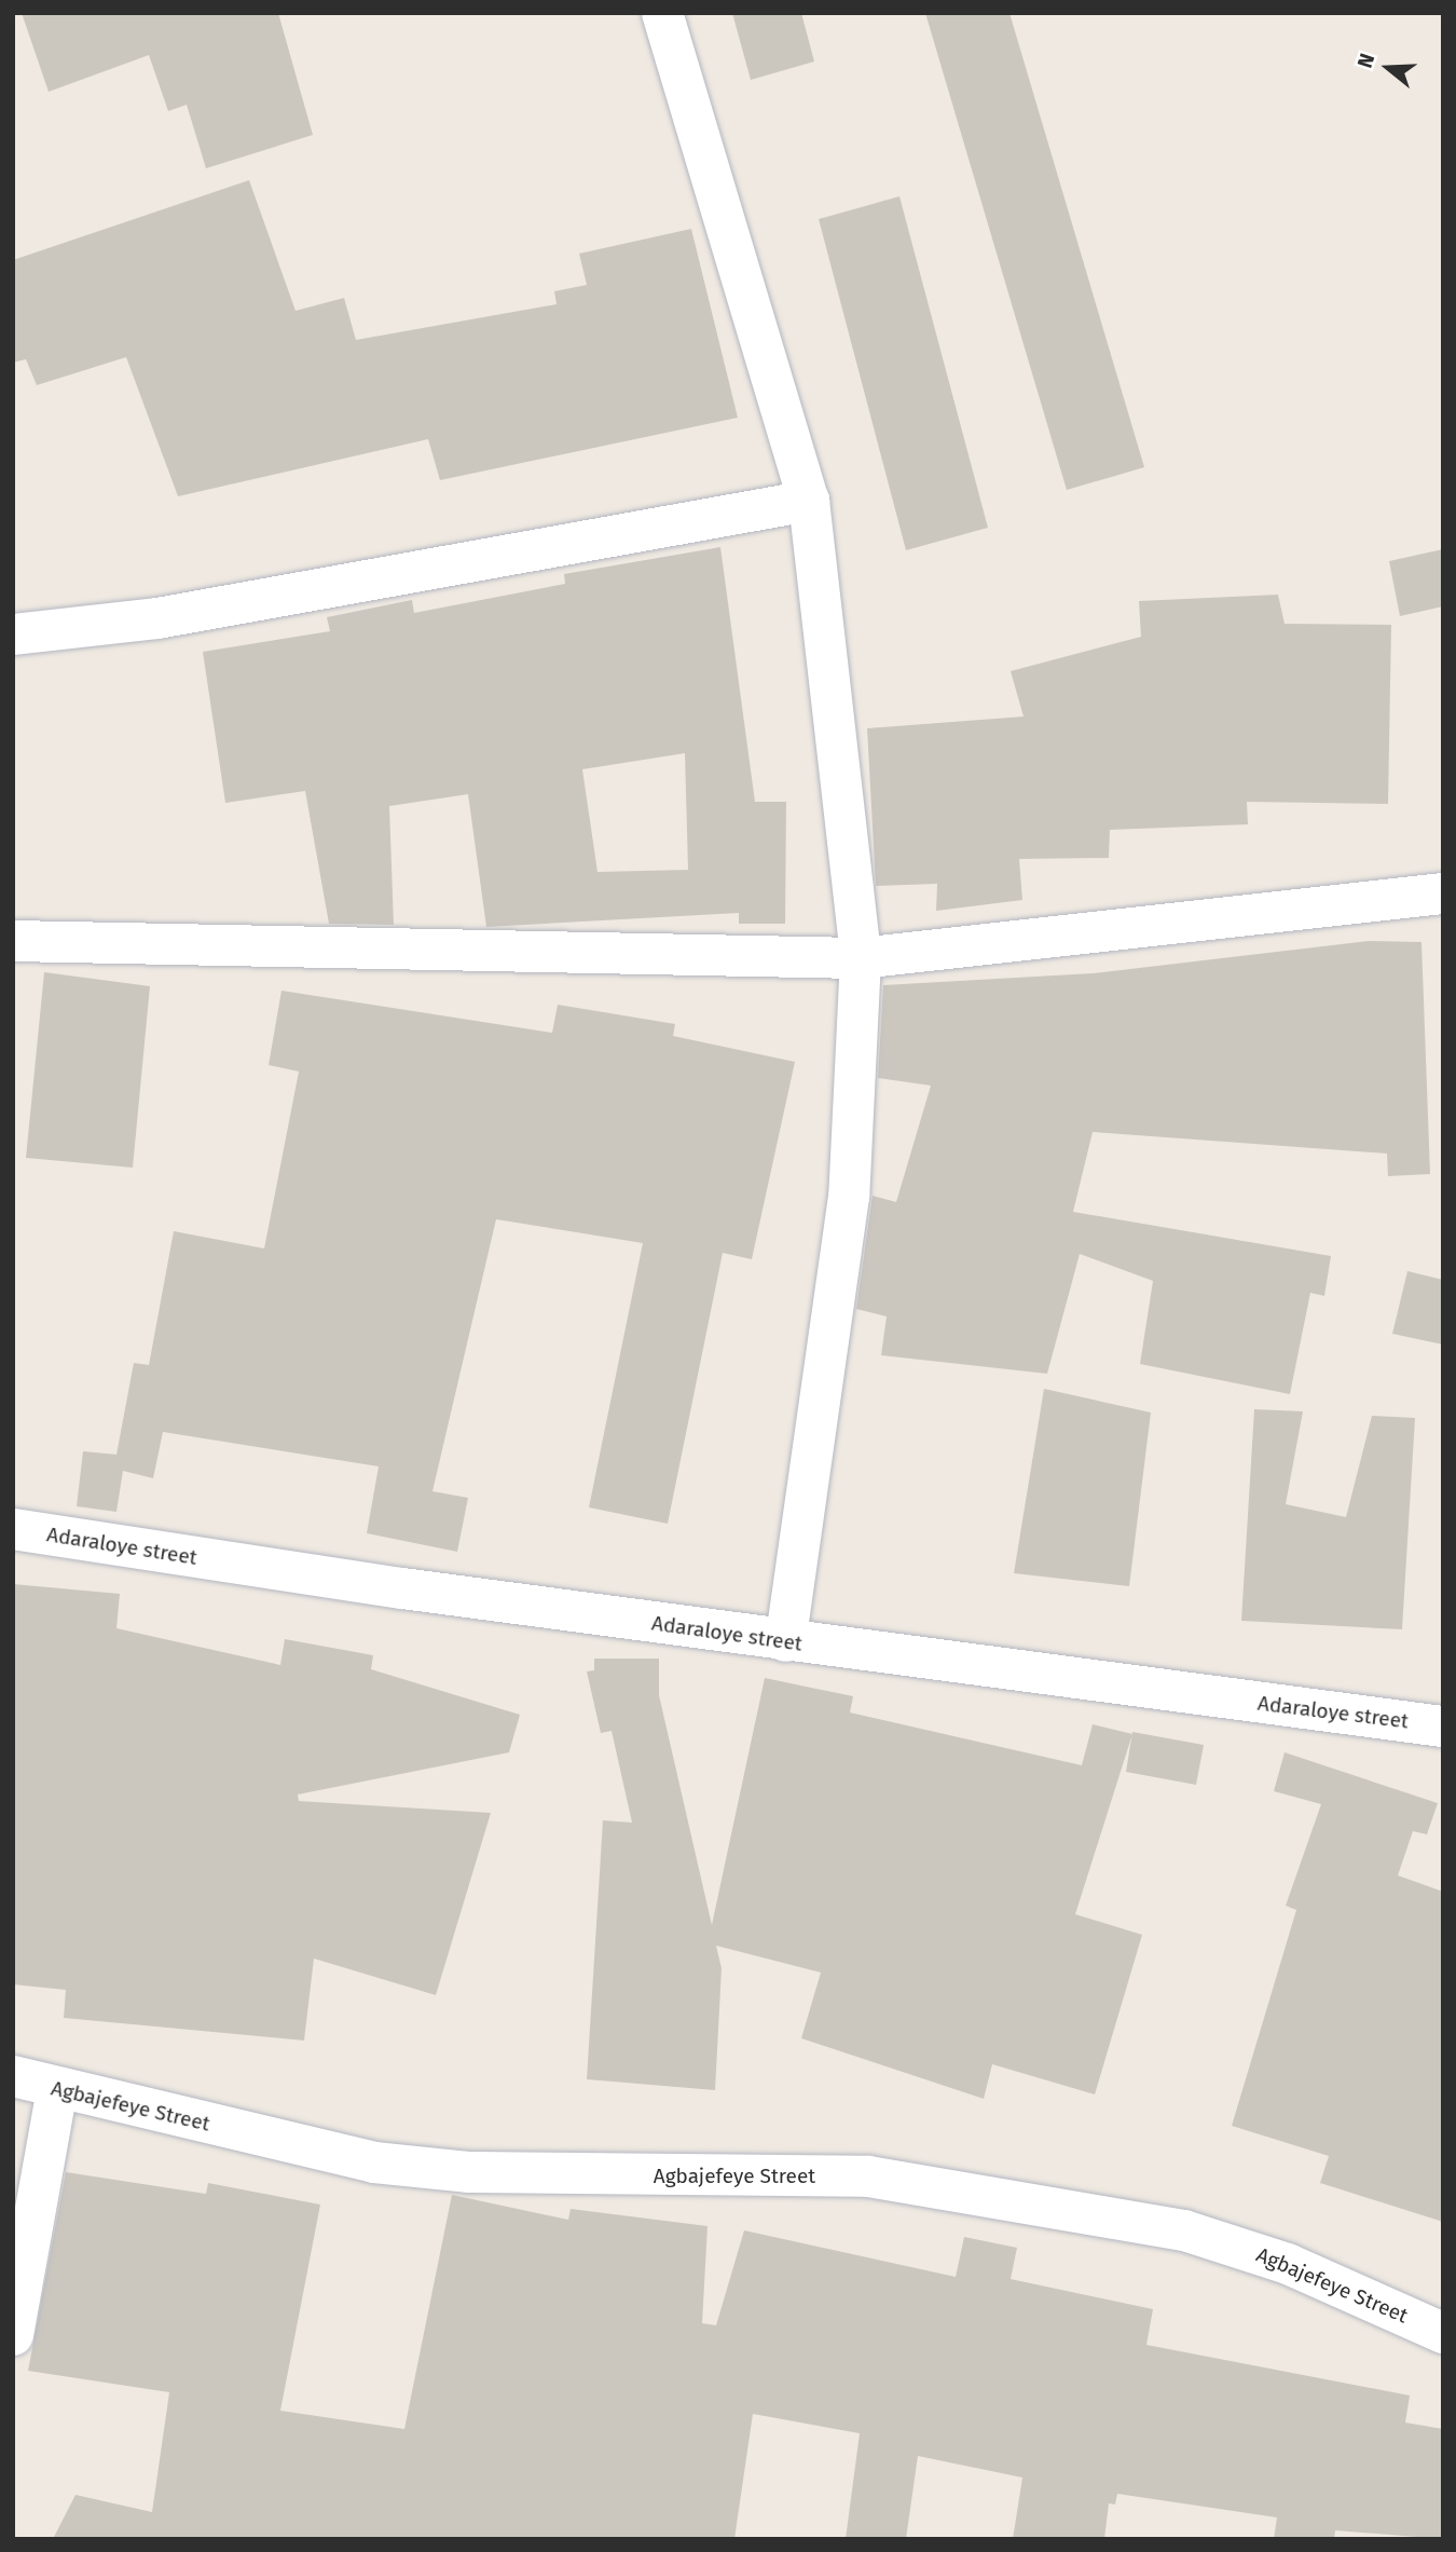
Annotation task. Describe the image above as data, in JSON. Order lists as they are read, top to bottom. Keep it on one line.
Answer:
{"streets":{"street":["Adaraloye street","Agbajefeye Street"]},"north":"left"}
